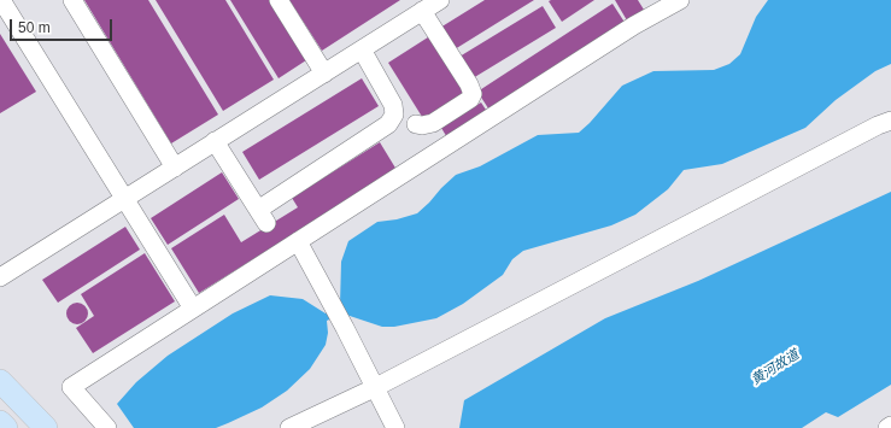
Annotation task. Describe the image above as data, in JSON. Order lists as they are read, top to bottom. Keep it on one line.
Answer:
{"water":["黄河故道"],"scale_bar":"50 m"}
